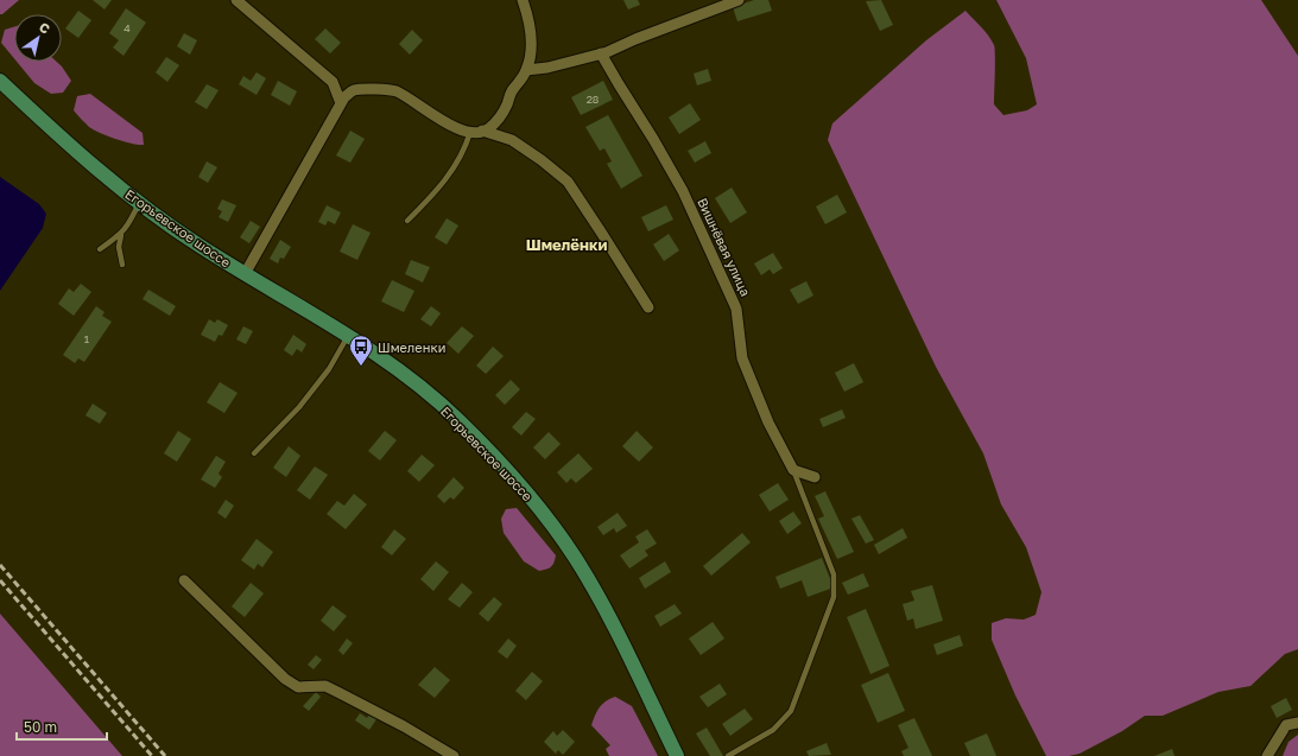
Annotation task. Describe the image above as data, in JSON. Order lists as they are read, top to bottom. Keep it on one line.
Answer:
{"streets":{"main road":["Егорьевское шоссе"],"street":["Вишнёвая улица"]},"districts":["Шмелёнки"],"places":{"bus stop":["Шмеленки"]},"house_numbers":["4","28","1"],"scale_bar":"50 m","north":"top right"}
